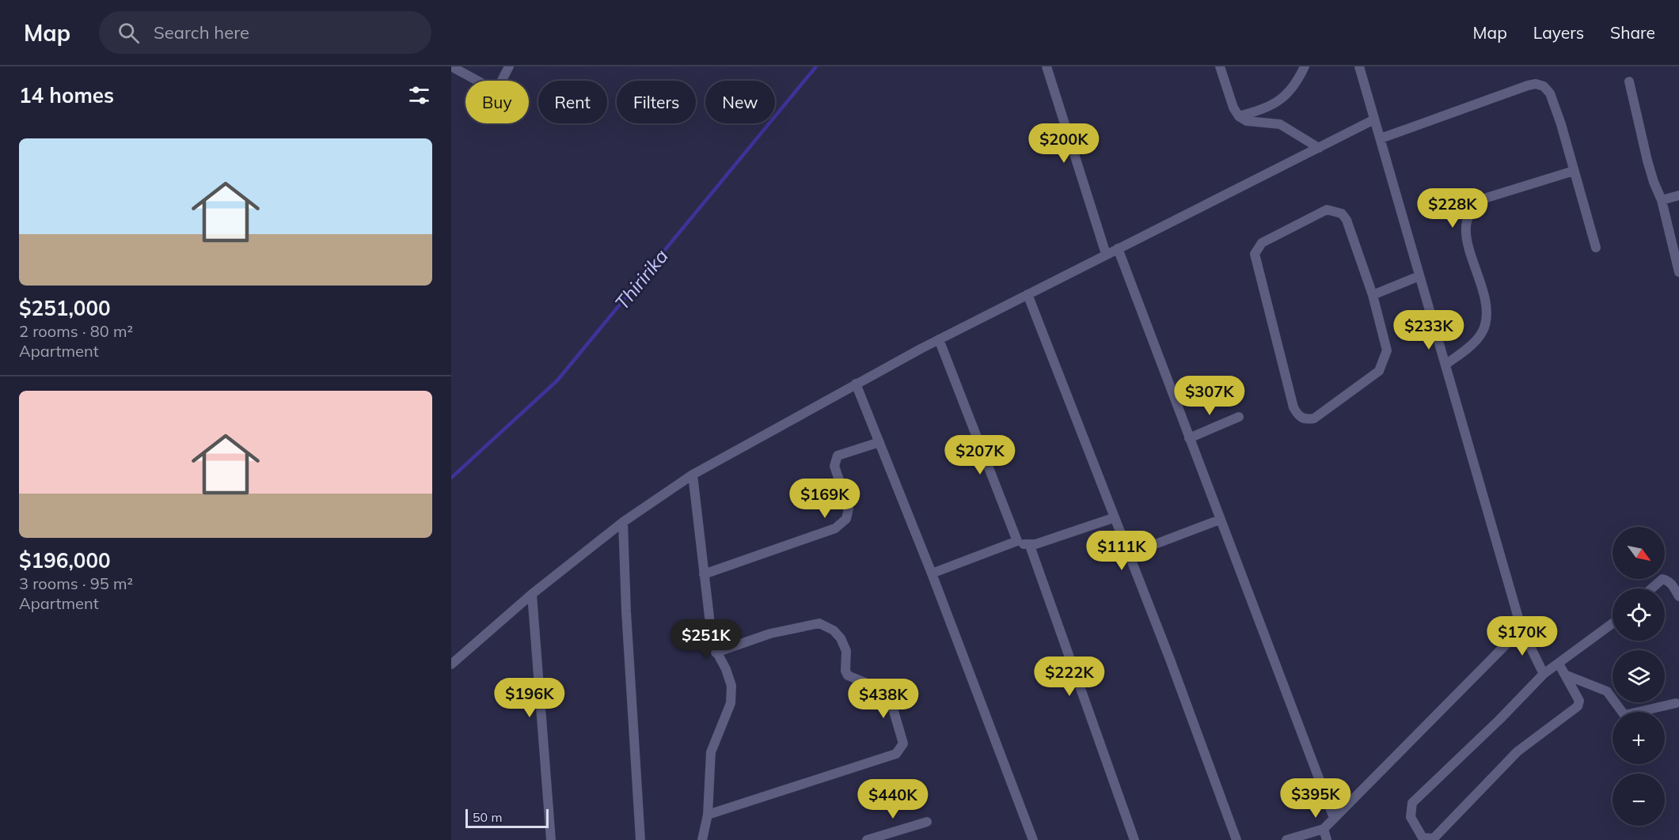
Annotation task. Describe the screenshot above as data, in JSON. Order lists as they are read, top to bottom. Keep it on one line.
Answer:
{"water":["Thiririka"],"scale_bar":"50 m","north":"bottom right","page":{"header":"Map","search":"Search here","nav":["Map","Layers","Share"],"heading":"14 homes","chip":["Buy","Rent","Filters","New"],"list":[{"name":"$251,000","note":"2 rooms · 80 m² · Apartment"},{"name":"$196,000","note":"3 rooms · 95 m² · Apartment"}],"price":["$200K","$228K","$233K","$307K","$207K","$169K","$111K","$170K","$251K","$222K","$196K","$438K","$395K","$440K"],"map_buttons":["+","−"],"scale":"50 m"}}
